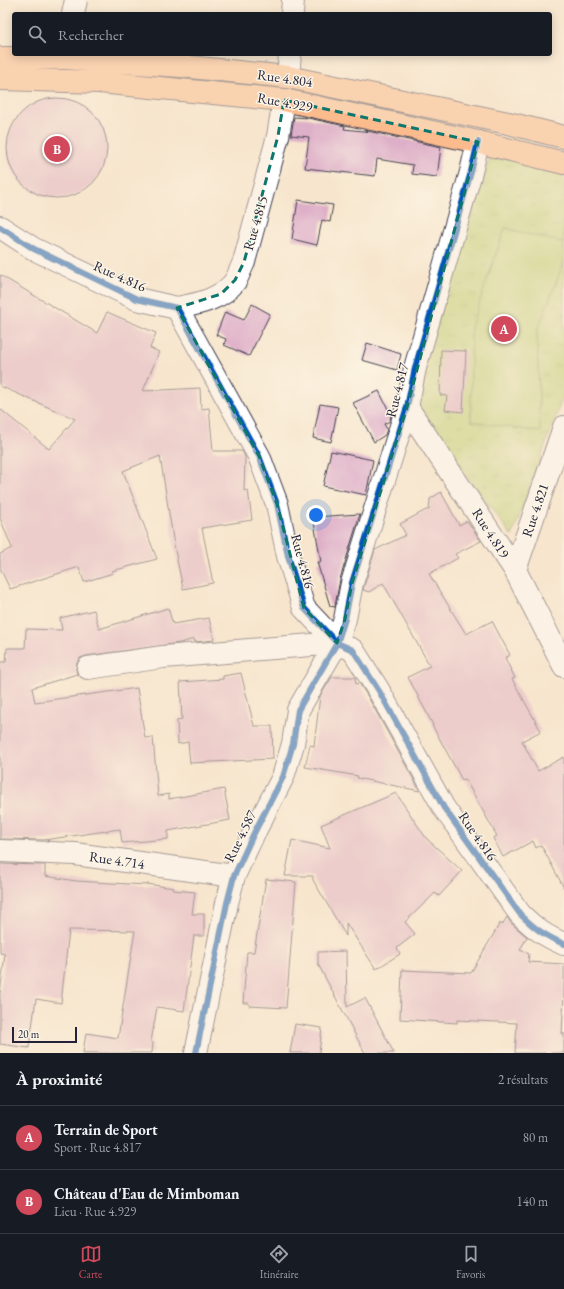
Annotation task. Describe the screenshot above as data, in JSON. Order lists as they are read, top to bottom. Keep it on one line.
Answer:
{"streets":{"main road":["Rue 4.804","Rue 4.929"],"street":["Rue 4.815","Rue 4.816","Rue 4.817","Rue 4.821","Rue 4.819","Rue 4.587","Rue 4.714"]},"crossings":[["Rue 4.929","Rue 4.815"],["Rue 4.929","Rue 4.817"],["Rue 4.815","Rue 4.816"],["Rue 4.816","Rue 4.817"],["Rue 4.816","Rue 4.587"],["Rue 4.817","Rue 4.819"],["Rue 4.817","Rue 4.587"],["Rue 4.821","Rue 4.819"],["Rue 4.587","Rue 4.714"]],"scale_bar":"20 m","page":{"search":"Rechercher","pins":["B","A"],"scale":"20 m","heading":["À proximité","2 résultats"],"list":[{"mark":"A","name":"Terrain de Sport","note":"Sport · Rue 4.817","value":"80 m"},{"mark":"B","name":"Château d'Eau de Mimboman","note":"Lieu · Rue 4.929","value":"140 m"}],"nav":["Carte","Itinéraire","Favoris"]}}
